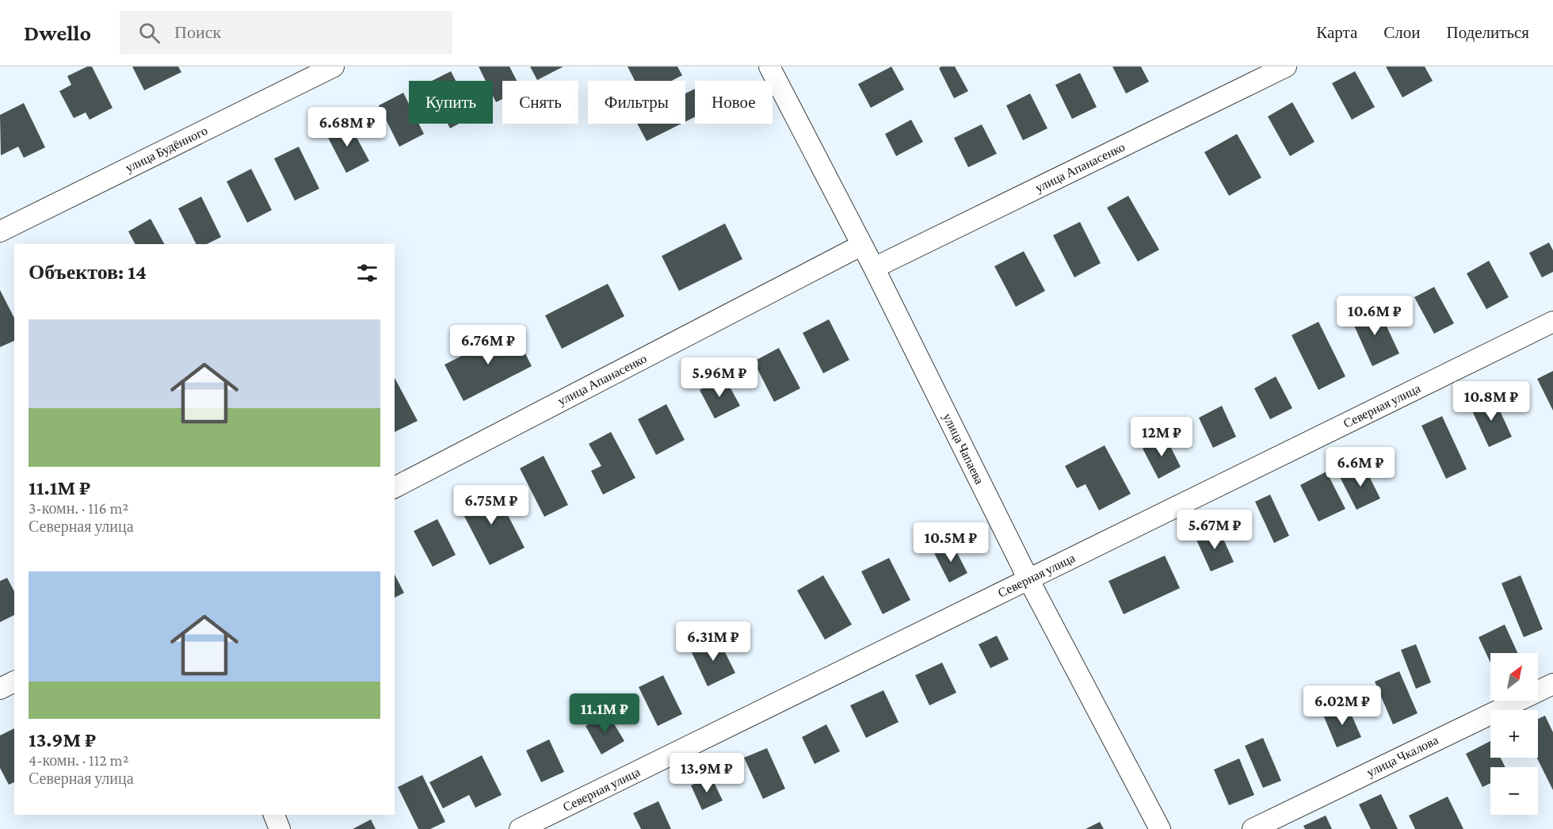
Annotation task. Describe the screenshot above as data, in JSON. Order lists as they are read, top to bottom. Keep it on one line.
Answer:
{"streets":{"street":["улица Будённого","улица Апанасенко","Северная улица","улица Чапаева","улица Чкалова"]},"crossings":[["улица Апанасенко","улица Чапаева"],["Северная улица","улица Чапаева"]],"north":"top right","page":{"header":"Dwello","search":"Поиск","nav":["Карта","Слои","Поделиться"],"chip":["Купить","Снять","Фильтры","Новое"],"price":["6.68M ₽","10.6M ₽","6.76M ₽","5.96M ₽","10.8M ₽","12M ₽","6.6M ₽","6.75M ₽","5.67M ₽","10.5M ₽","6.31M ₽","6.02M ₽","11.1M ₽","13.9M ₽"],"heading":"Объектов: 14","list":[{"name":"11.1M ₽","note":"3-комн. · 116 m² · Северная улица"},{"name":"13.9M ₽","note":"4-комн. · 112 m² · Северная улица"}],"map_buttons":["+","−"]}}
